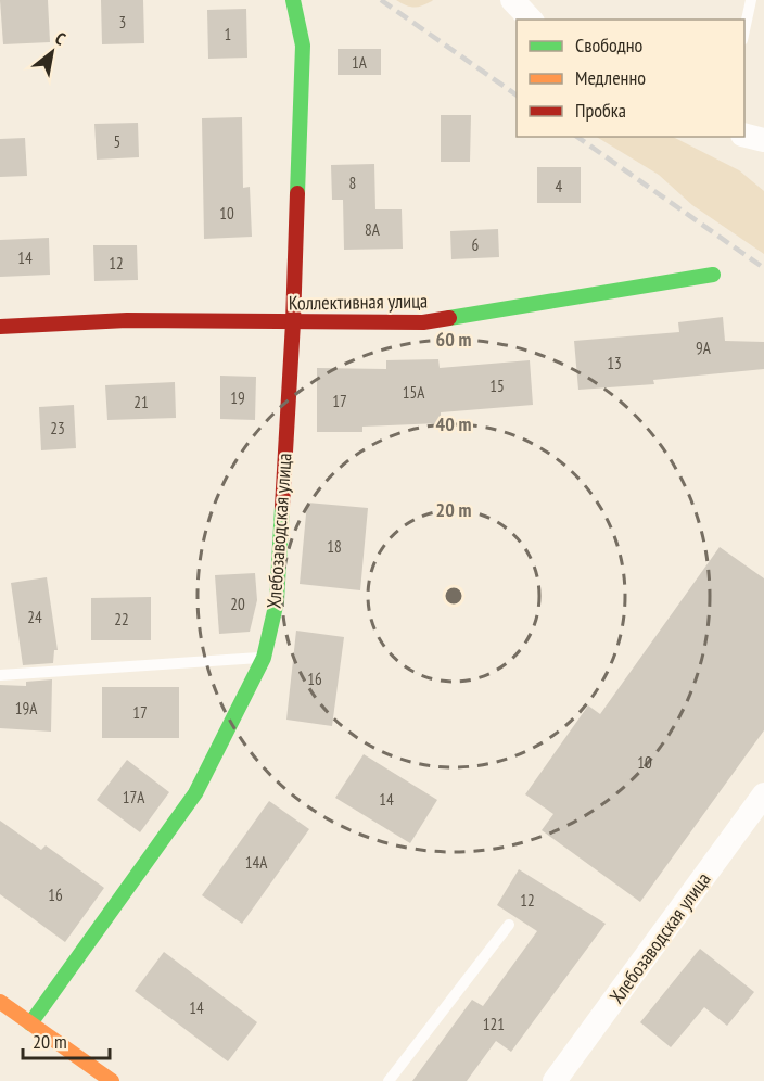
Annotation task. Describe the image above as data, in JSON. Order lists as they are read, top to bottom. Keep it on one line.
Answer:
{"streets":{"street":["Коллективная улица","Хлебозаводская улица"]},"crossings":[["Коллективная улица","Хлебозаводская улица"]],"house_numbers":["3","1","1А","5","8","4","10","8А","6","14","12","9А","13","15","15А","19","17","21","23","18","20","24","22","16","19А","17","10","17А","14","14А","16","12","14","121"],"legend":["Свободно","Медленно","Пробка"],"scale_bar":"20 m","north":"top right","rings":["60 m","40 m","20 m"]}
